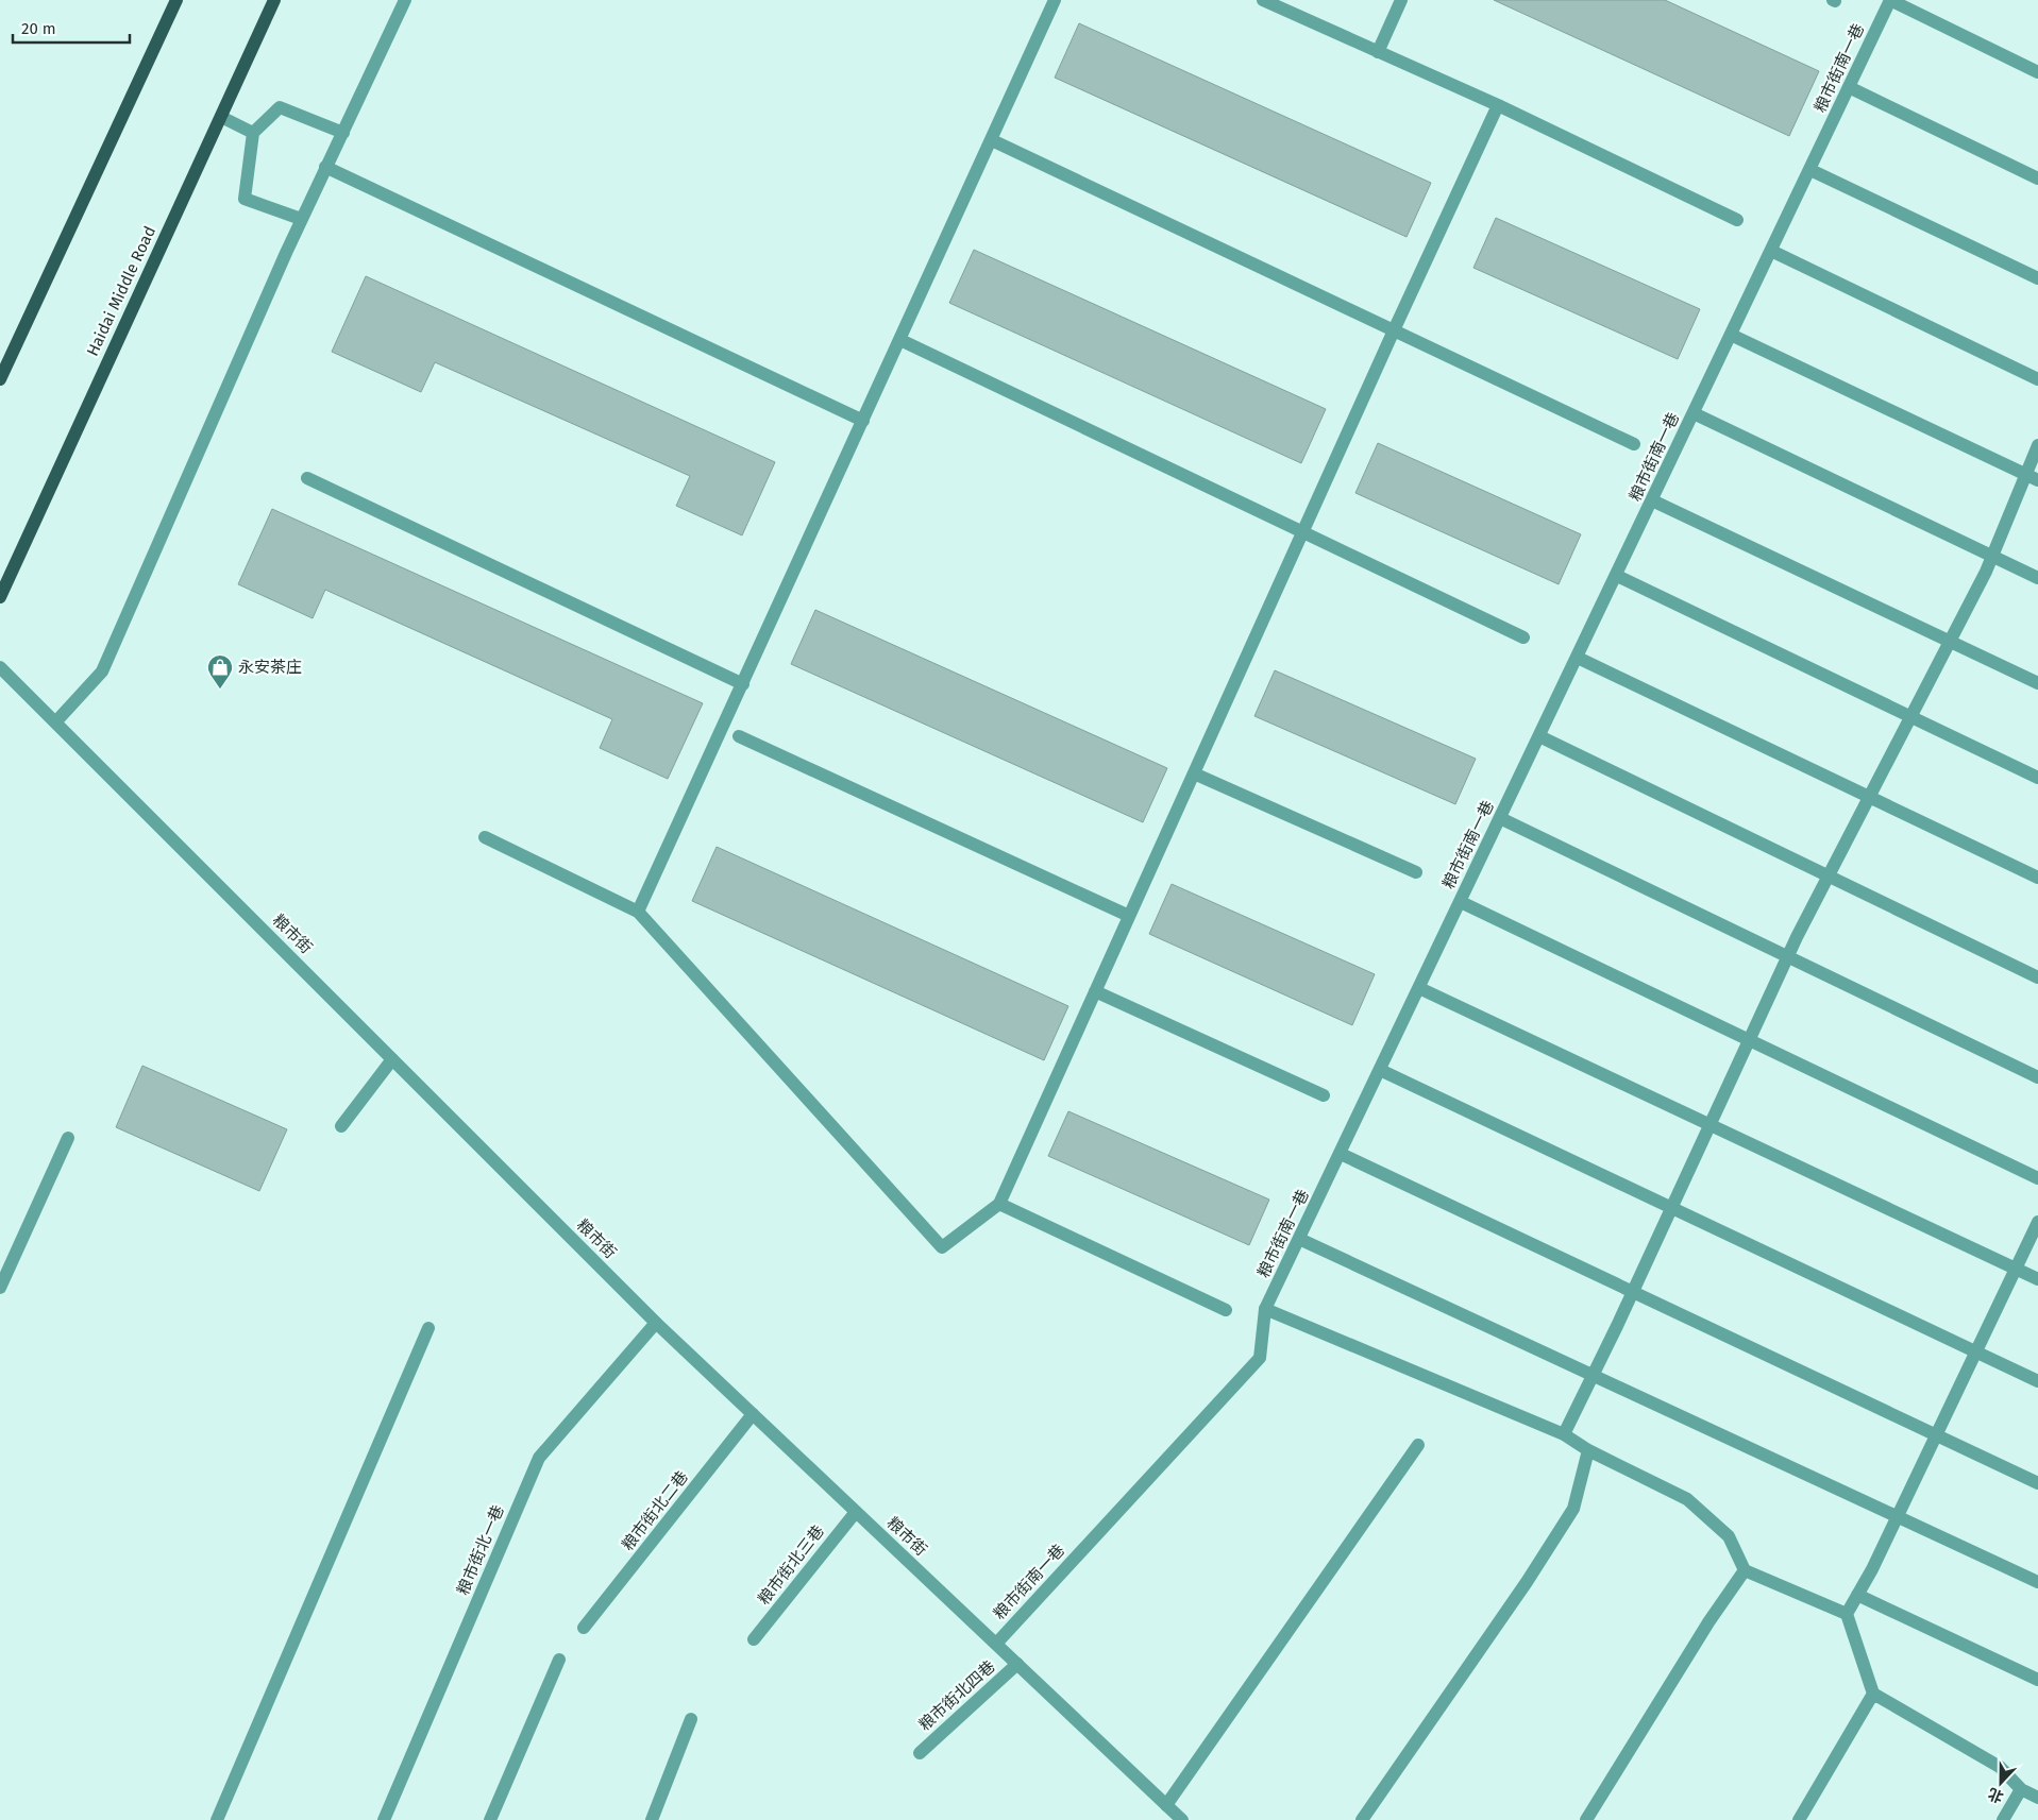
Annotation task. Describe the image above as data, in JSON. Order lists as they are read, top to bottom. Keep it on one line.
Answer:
{"streets":{"main road":["Haidai Middle Road"],"street":["粮市街南一巷","粮市街","粮市街北二巷","粮市街北一巷","粮市街北三巷","粮市街北四巷"]},"crossings":[["粮市街南一巷","粮市街"],["粮市街","粮市街北二巷"],["粮市街","粮市街北一巷"],["粮市街","粮市街北三巷"],["粮市街","粮市街北四巷"]],"places":{"shop":["永安茶庄"]},"scale_bar":"20 m","north":"bottom"}
